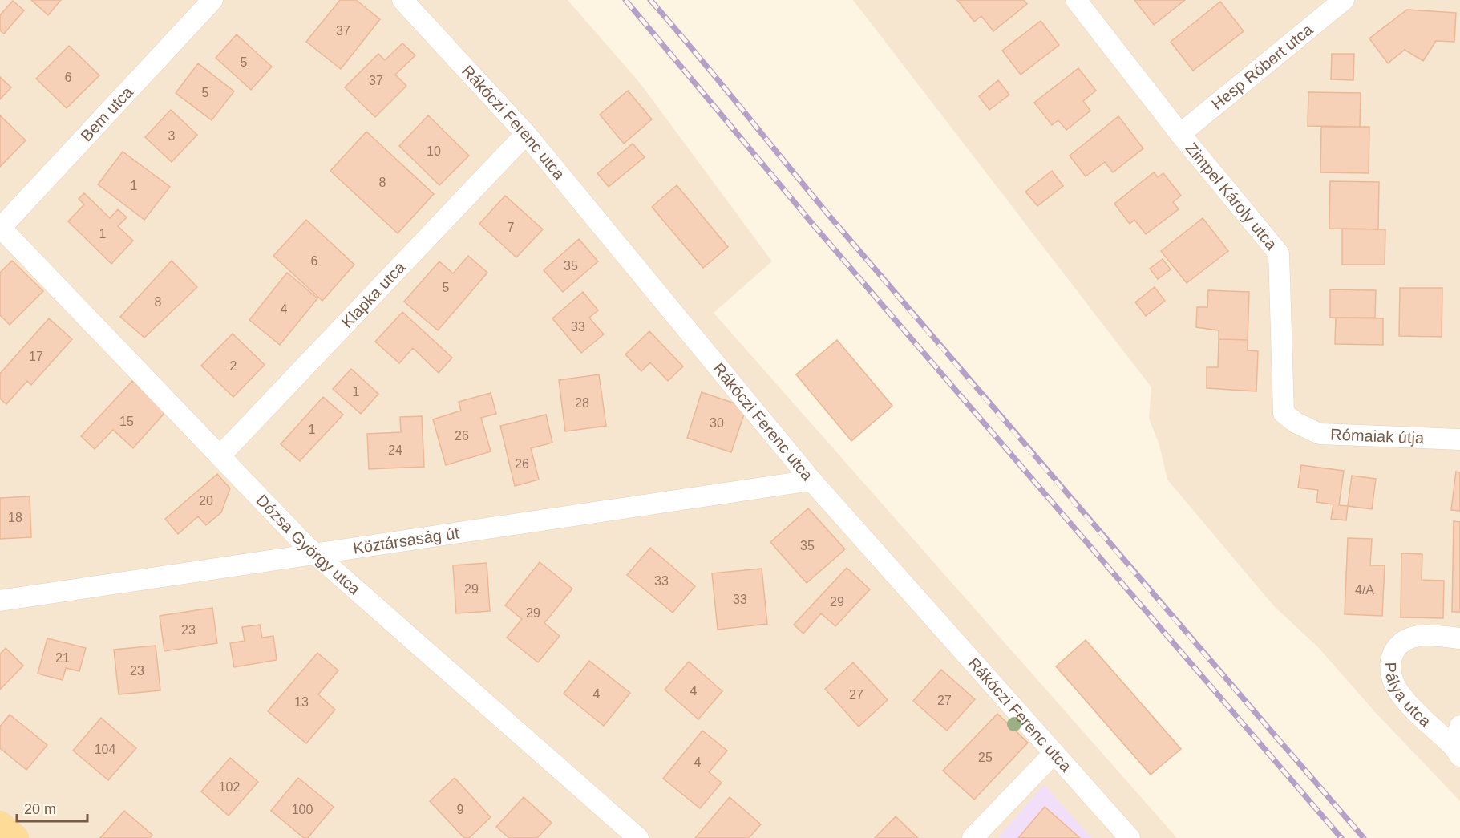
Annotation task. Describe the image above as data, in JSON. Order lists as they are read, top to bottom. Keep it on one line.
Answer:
{"streets":{"street":["Hesp Róbert utca","Bem utca","Rákóczi Ferenc utca","Zimpel Károly utca","Klapka utca","Rómaiak útja","Köztársaság út","Dózsa György utca","Pálya utca"]},"crossings":[["Hesp Róbert utca","Zimpel Károly utca"],["Bem utca","Dózsa György utca"],["Rákóczi Ferenc utca","Klapka utca"],["Rákóczi Ferenc utca","Köztársaság út"],["Zimpel Károly utca","Rómaiak útja"],["Klapka utca","Dózsa György utca"],["Köztársaság út","Dózsa György utca"]],"house_numbers":["37","5","6","37","5","3","10","8","1","7","1","6","35","5","8","4","33","17","2","1","28","15","30","1","26","24","26","20","18","35","33","29","4/A","33","29","29","23","21","23","4","4","27","27","13","104","25","4","102","100","9"],"scale_bar":"20 m"}
